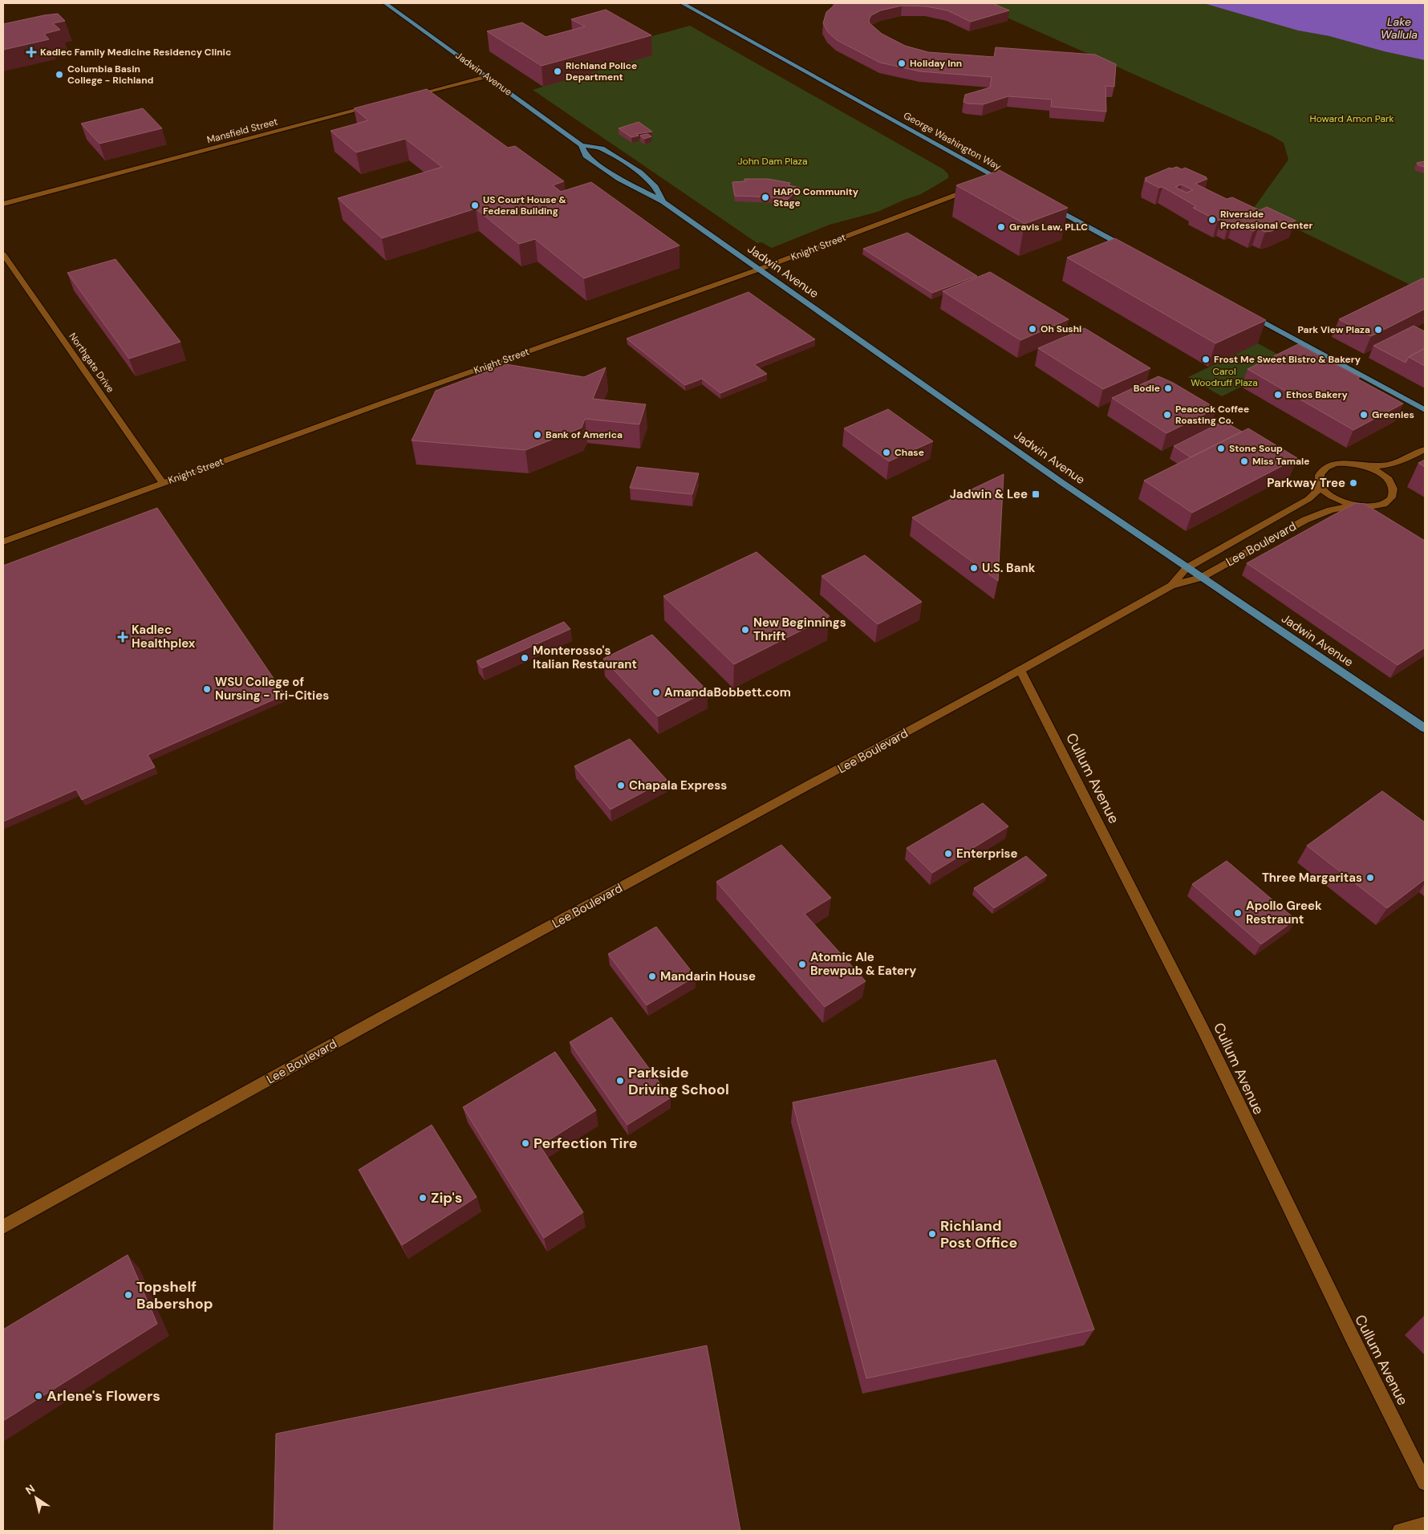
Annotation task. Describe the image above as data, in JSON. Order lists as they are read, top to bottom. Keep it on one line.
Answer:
{"streets":{"main road":["Jadwin Avenue","George Washington Way"],"street":["Mansfield Street","Knight Street","Northgate Drive","Lee Boulevard","Cullum Avenue"]},"crossings":[["Jadwin Avenue","Knight Street"],["Jadwin Avenue","Lee Boulevard"],["Knight Street","Northgate Drive"],["Lee Boulevard","Cullum Avenue"]],"water":["Lake Wallula"],"parks":["Howard Amon Park","John Dam Plaza","Carol Woodruff Plaza"],"places":{"health":["Kadlec Family Medicine Residency Clinic","Kadlec Healthplex"],"other":["Holiday Inn","Richland Police Department","Columbia Basin College - Richland","HAPO Community Stage","US Court House & Federal Building","Riverside Professional Center","Gravis Law, PLLC","Oh Sushi","Park View Plaza","Frost Me Sweet Bistro & Bakery","Bodie","Ethos Bakery","Peacock Coffee Roasting Co.","Greenies","Bank of America","Stone Soup","Chase","Miss Tamale","Parkway Tree","U.S. Bank","New Beginnings Thrift","Monterosso's Italian Restaurant","WSU College of Nursing - Tri-Cities","AmandaBobbett.com","Chapala Express","Enterprise","Three Margaritas","Apollo Greek Restraunt","Atomic Ale Brewpub & Eatery","Mandarin House","Parkside Driving School","Perfection Tire","Zip's","Richland Post Office","Topshelf Babershop","Arlene's Flowers"],"transit":["Jadwin & Lee"]},"north":"top left"}
